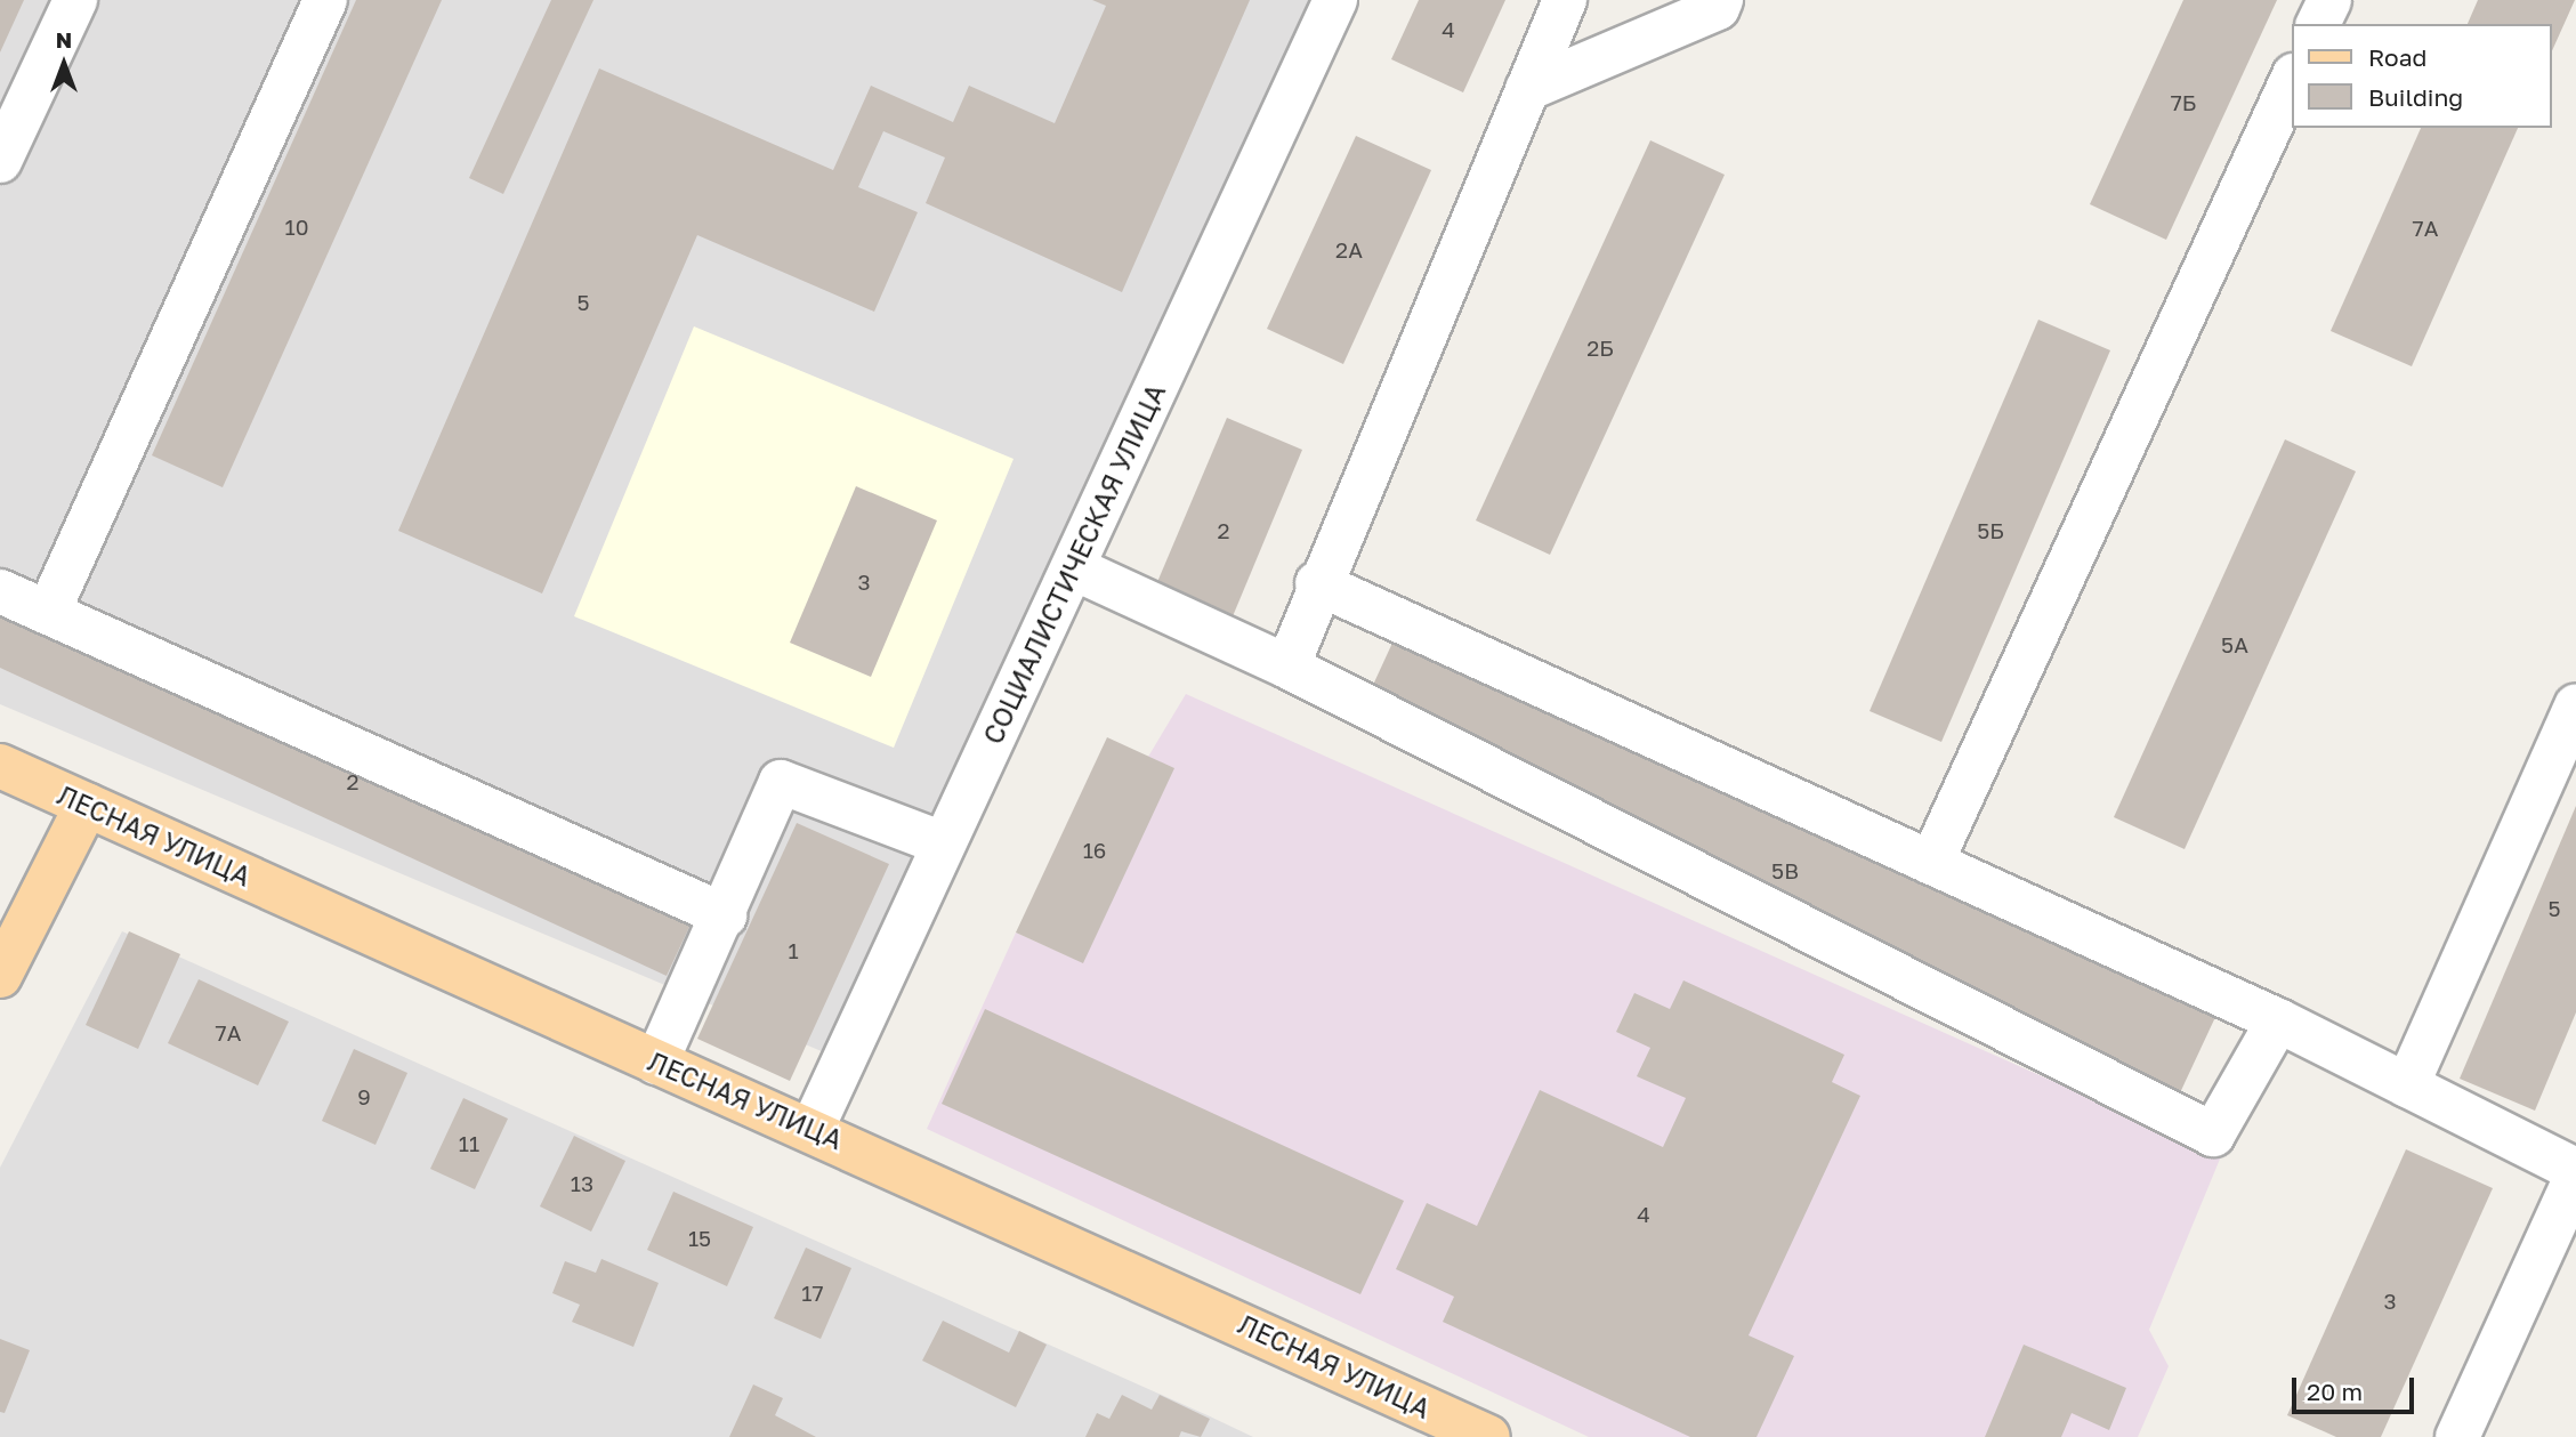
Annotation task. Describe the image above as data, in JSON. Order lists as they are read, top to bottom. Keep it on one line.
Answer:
{"streets":{"main road":["ЛЕСНАЯ УЛИЦА"],"street":["СОЦИАЛИСТИЧЕСКАЯ УЛИЦА"]},"crossings":[["СОЦИАЛИСТИЧЕСКАЯ УЛИЦА","ЛЕСНАЯ УЛИЦА"]],"house_numbers":["4","7Б","10","7А","2А","5","2Б","2","5Б","3","5А","2","16","5В","5","1","7А","9","11","13","4","15","17","3"],"legend":["Road","Building"],"scale_bar":"20 m","north":"top"}
